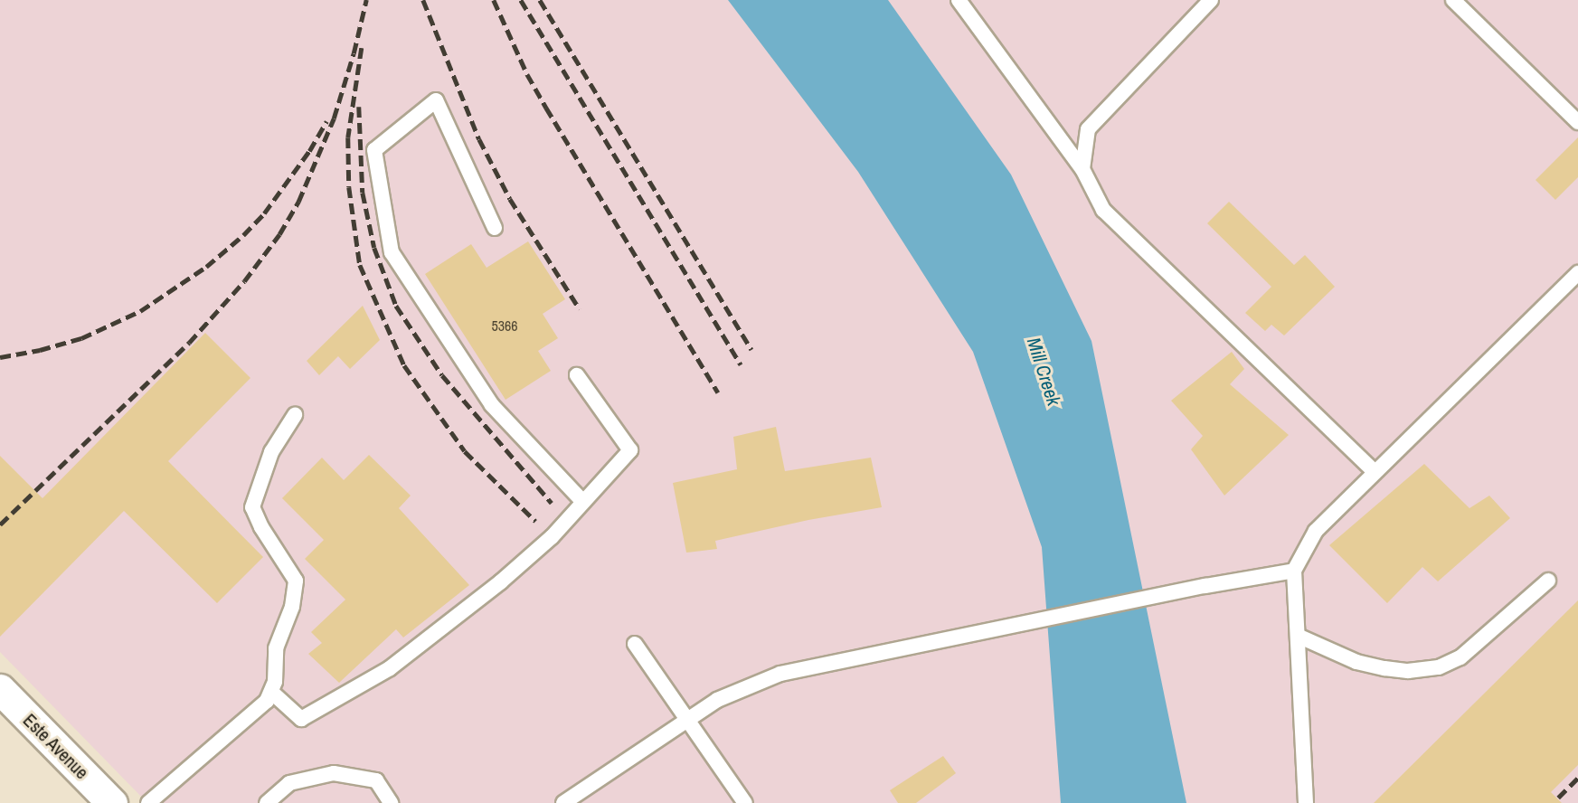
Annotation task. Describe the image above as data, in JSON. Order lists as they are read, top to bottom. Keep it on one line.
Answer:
{"streets":{"street":["Este Avenue"]},"water":["Mill Creek"],"house_numbers":["5366"]}
